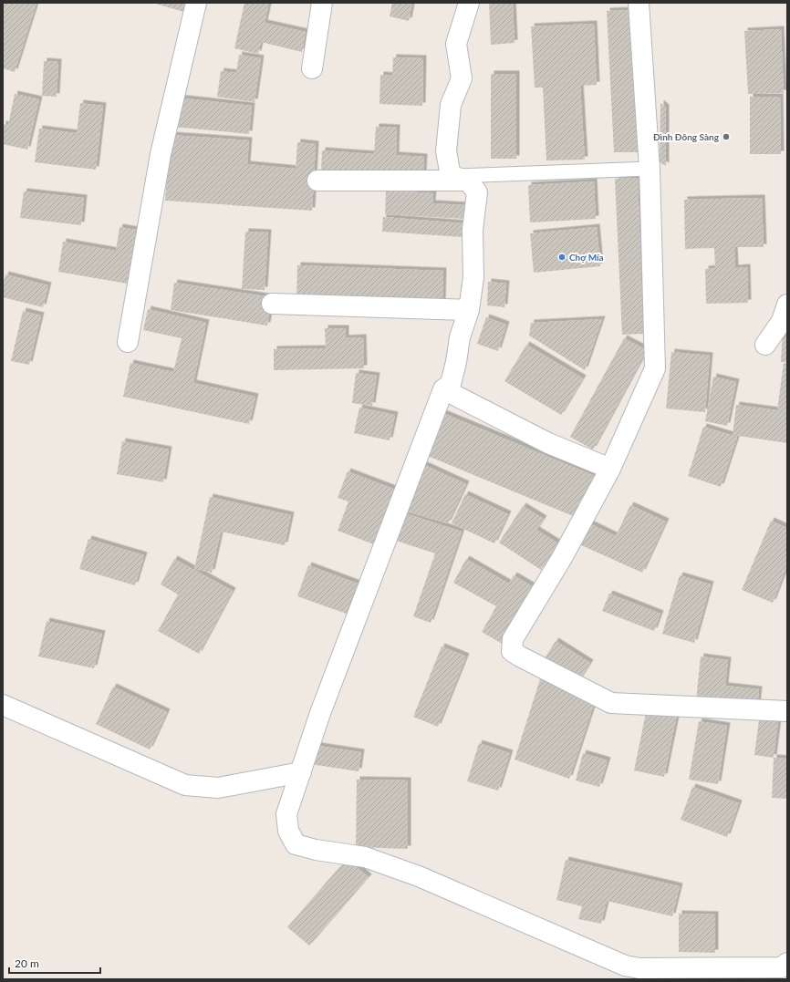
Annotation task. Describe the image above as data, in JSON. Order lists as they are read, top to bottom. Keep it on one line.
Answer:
{"places":["Đình Đông Sàng","Chợ Mía"],"scale_bar":"20 m"}
